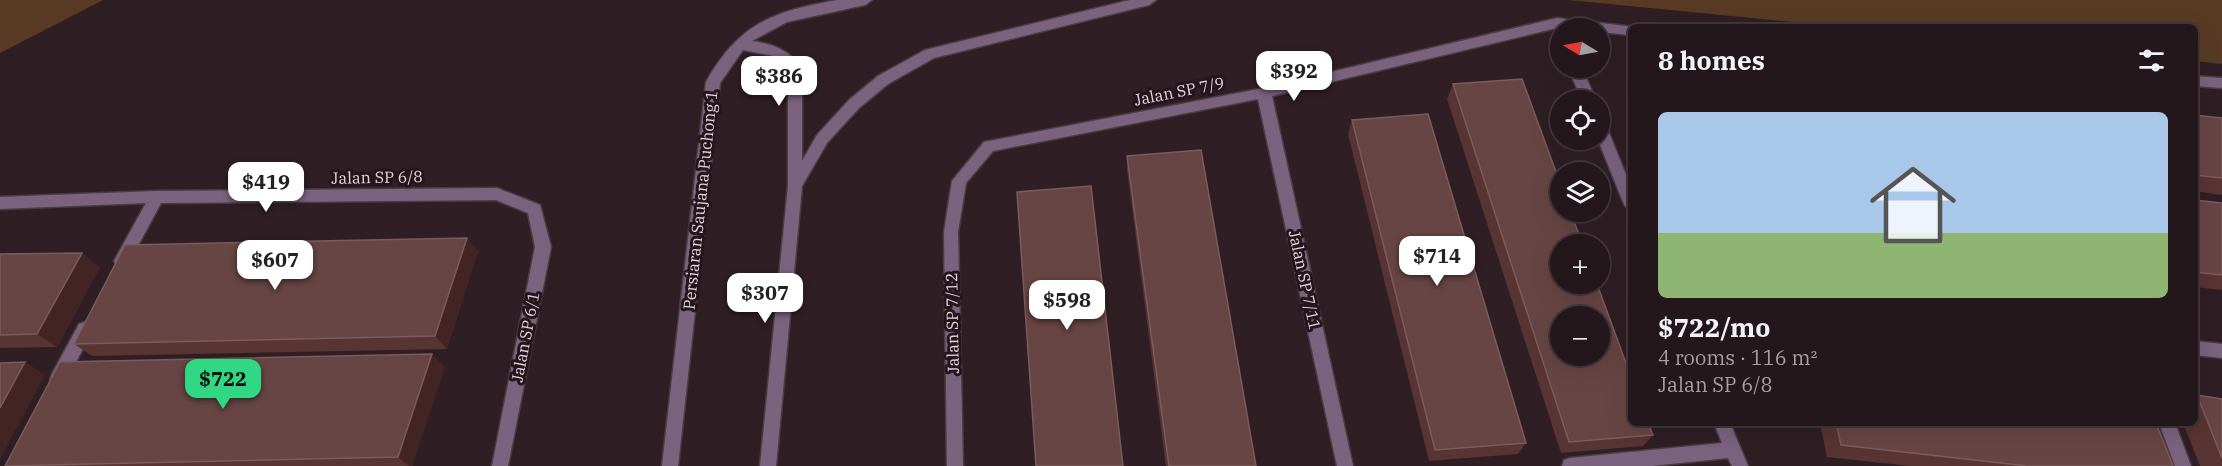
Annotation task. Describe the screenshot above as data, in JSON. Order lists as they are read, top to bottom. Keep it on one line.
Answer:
{"streets":{"street":["Jalan SP 7/9","Jalan SP 6/8","Persiaran Saujana Puchong 1","Jalan SP 7/11","Jalan SP 7/12","Jalan SP 6/1"]},"crossings":[["Jalan SP 7/9","Jalan SP 7/11"],["Jalan SP 7/9","Jalan SP 7/12"],["Jalan SP 6/8","Jalan SP 6/1"]],"north":"left","page":{"map_buttons":["+","−"],"heading":"8 homes","price":["$392","$386","$419","$714","$607","$307","$598","$722"],"list":[{"name":"$722/mo","note":"4 rooms · 116 m² · Jalan SP 6/8"}]}}
